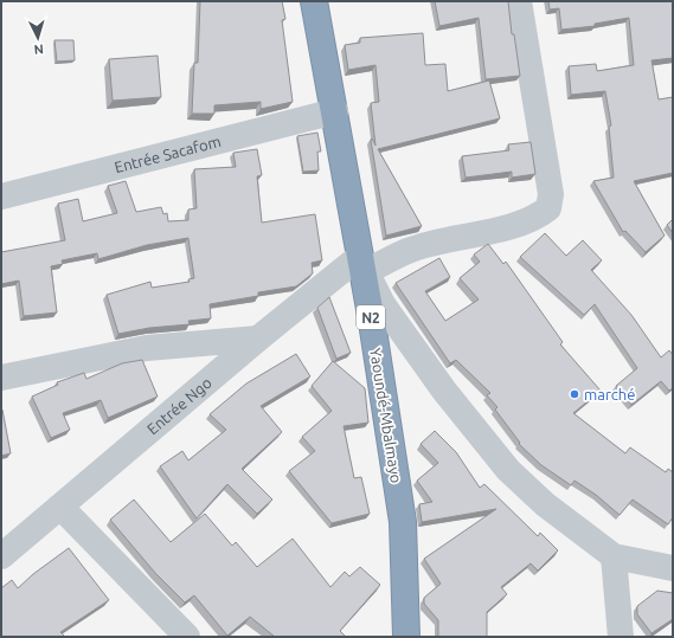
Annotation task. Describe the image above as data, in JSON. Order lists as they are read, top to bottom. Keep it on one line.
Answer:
{"streets":{"highway":["N2","Yaoundé-Mbalmayo"],"street":["Entrée Sacafom","Entrée Ngo"]},"crossings":[["Entrée Sacafom","Yaoundé-Mbalmayo"],["Entrée Ngo","Yaoundé-Mbalmayo"]],"places":["marché"],"north":"bottom"}
